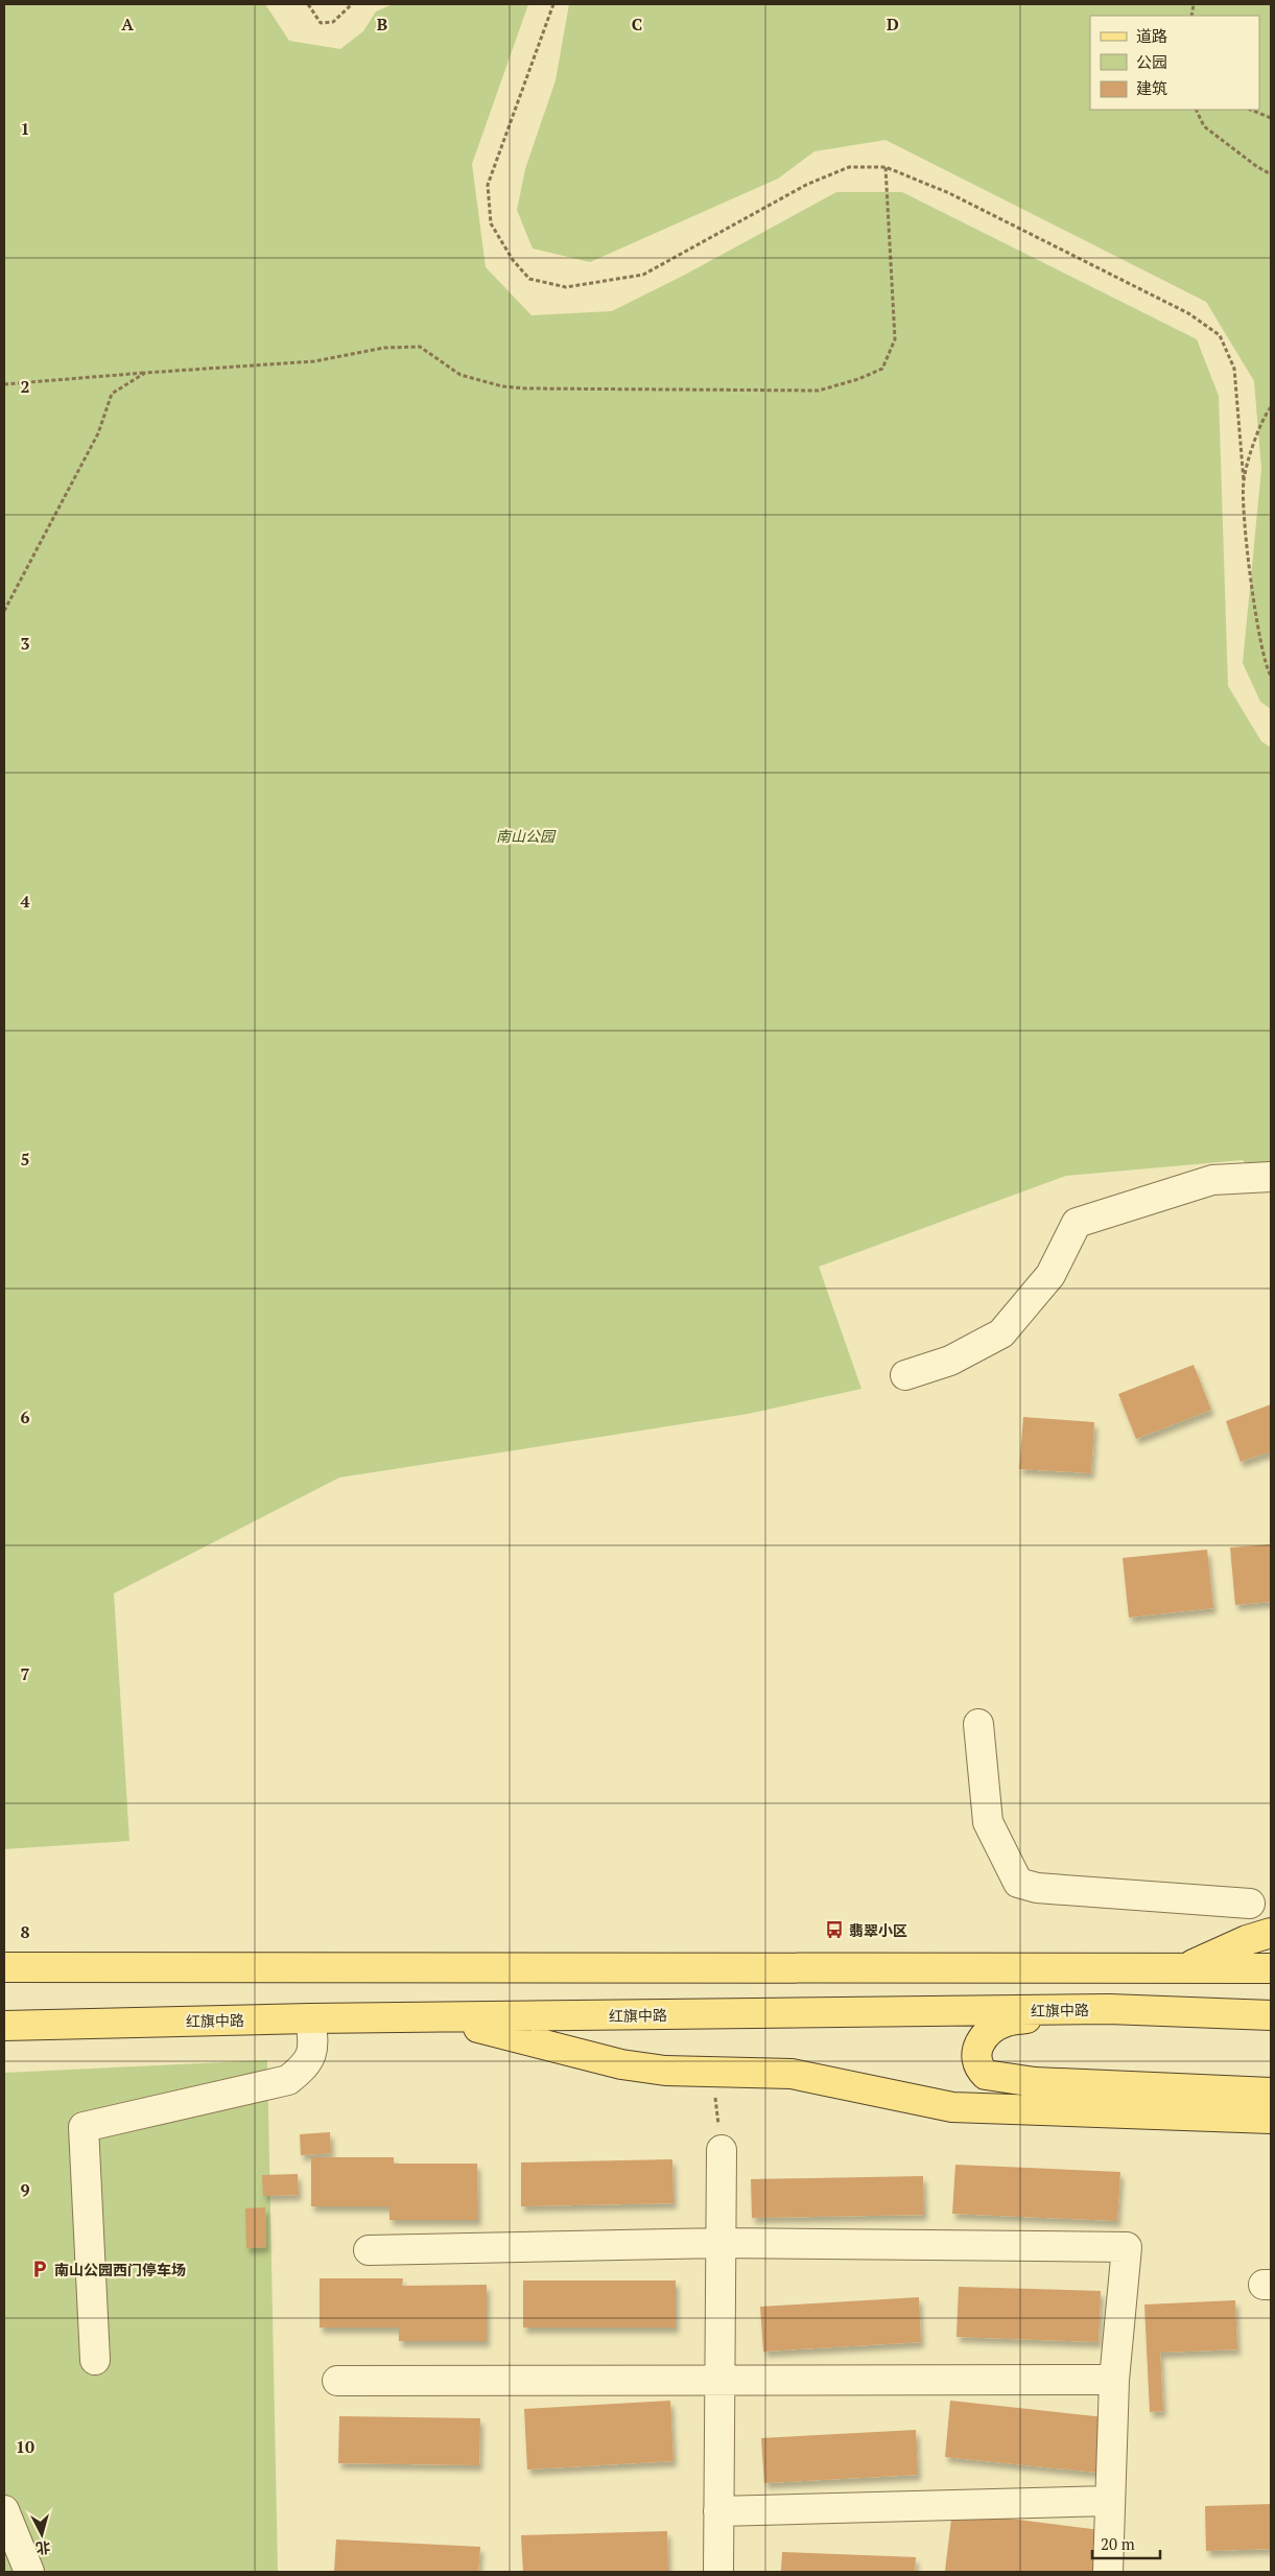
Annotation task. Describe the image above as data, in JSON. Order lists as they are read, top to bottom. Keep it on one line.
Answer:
{"streets":{"main road":["红旗中路"]},"parks":["南山公园"],"places":{"bus stop":["翡翠小区"],"parking":["南山公园西门停车场"]},"legend":["道路","公园","建筑"],"scale_bar":"20 m","north":"bottom","grid":{"columns":["A","B","C","D"],"rows":["1","2","3","4","5","6","7","8","9","10"]}}
